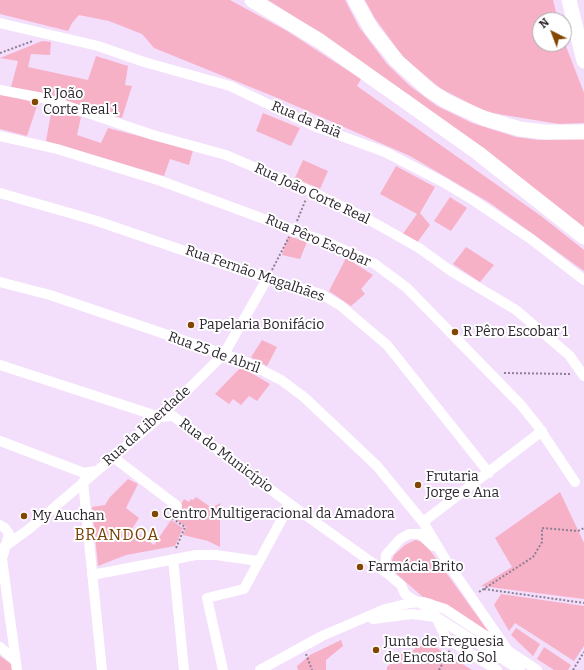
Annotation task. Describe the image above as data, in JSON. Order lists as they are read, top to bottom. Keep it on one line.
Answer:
{"streets":{"street":["Rua da Paiã","Rua João Corte Real","Rua Pêro Escobar","Rua Fernão Magalhães","Rua 25 de Abril","Rua da Liberdade","Rua do Município"]},"crossings":[["Rua Fernão Magalhães","Rua da Liberdade"],["Rua 25 de Abril","Rua da Liberdade"],["Rua da Liberdade","Rua do Município"]],"districts":["BRANDOA"],"places":["R João Corte Real 1","Papelaria Bonifácio","R Pêro Escobar 1","Frutaria Jorge e Ana","Centro Multigeracional da Amadora","My Auchan","Farmácia Brito","Junta de Freguesia de Encosta do Sol"],"north":"top left"}
